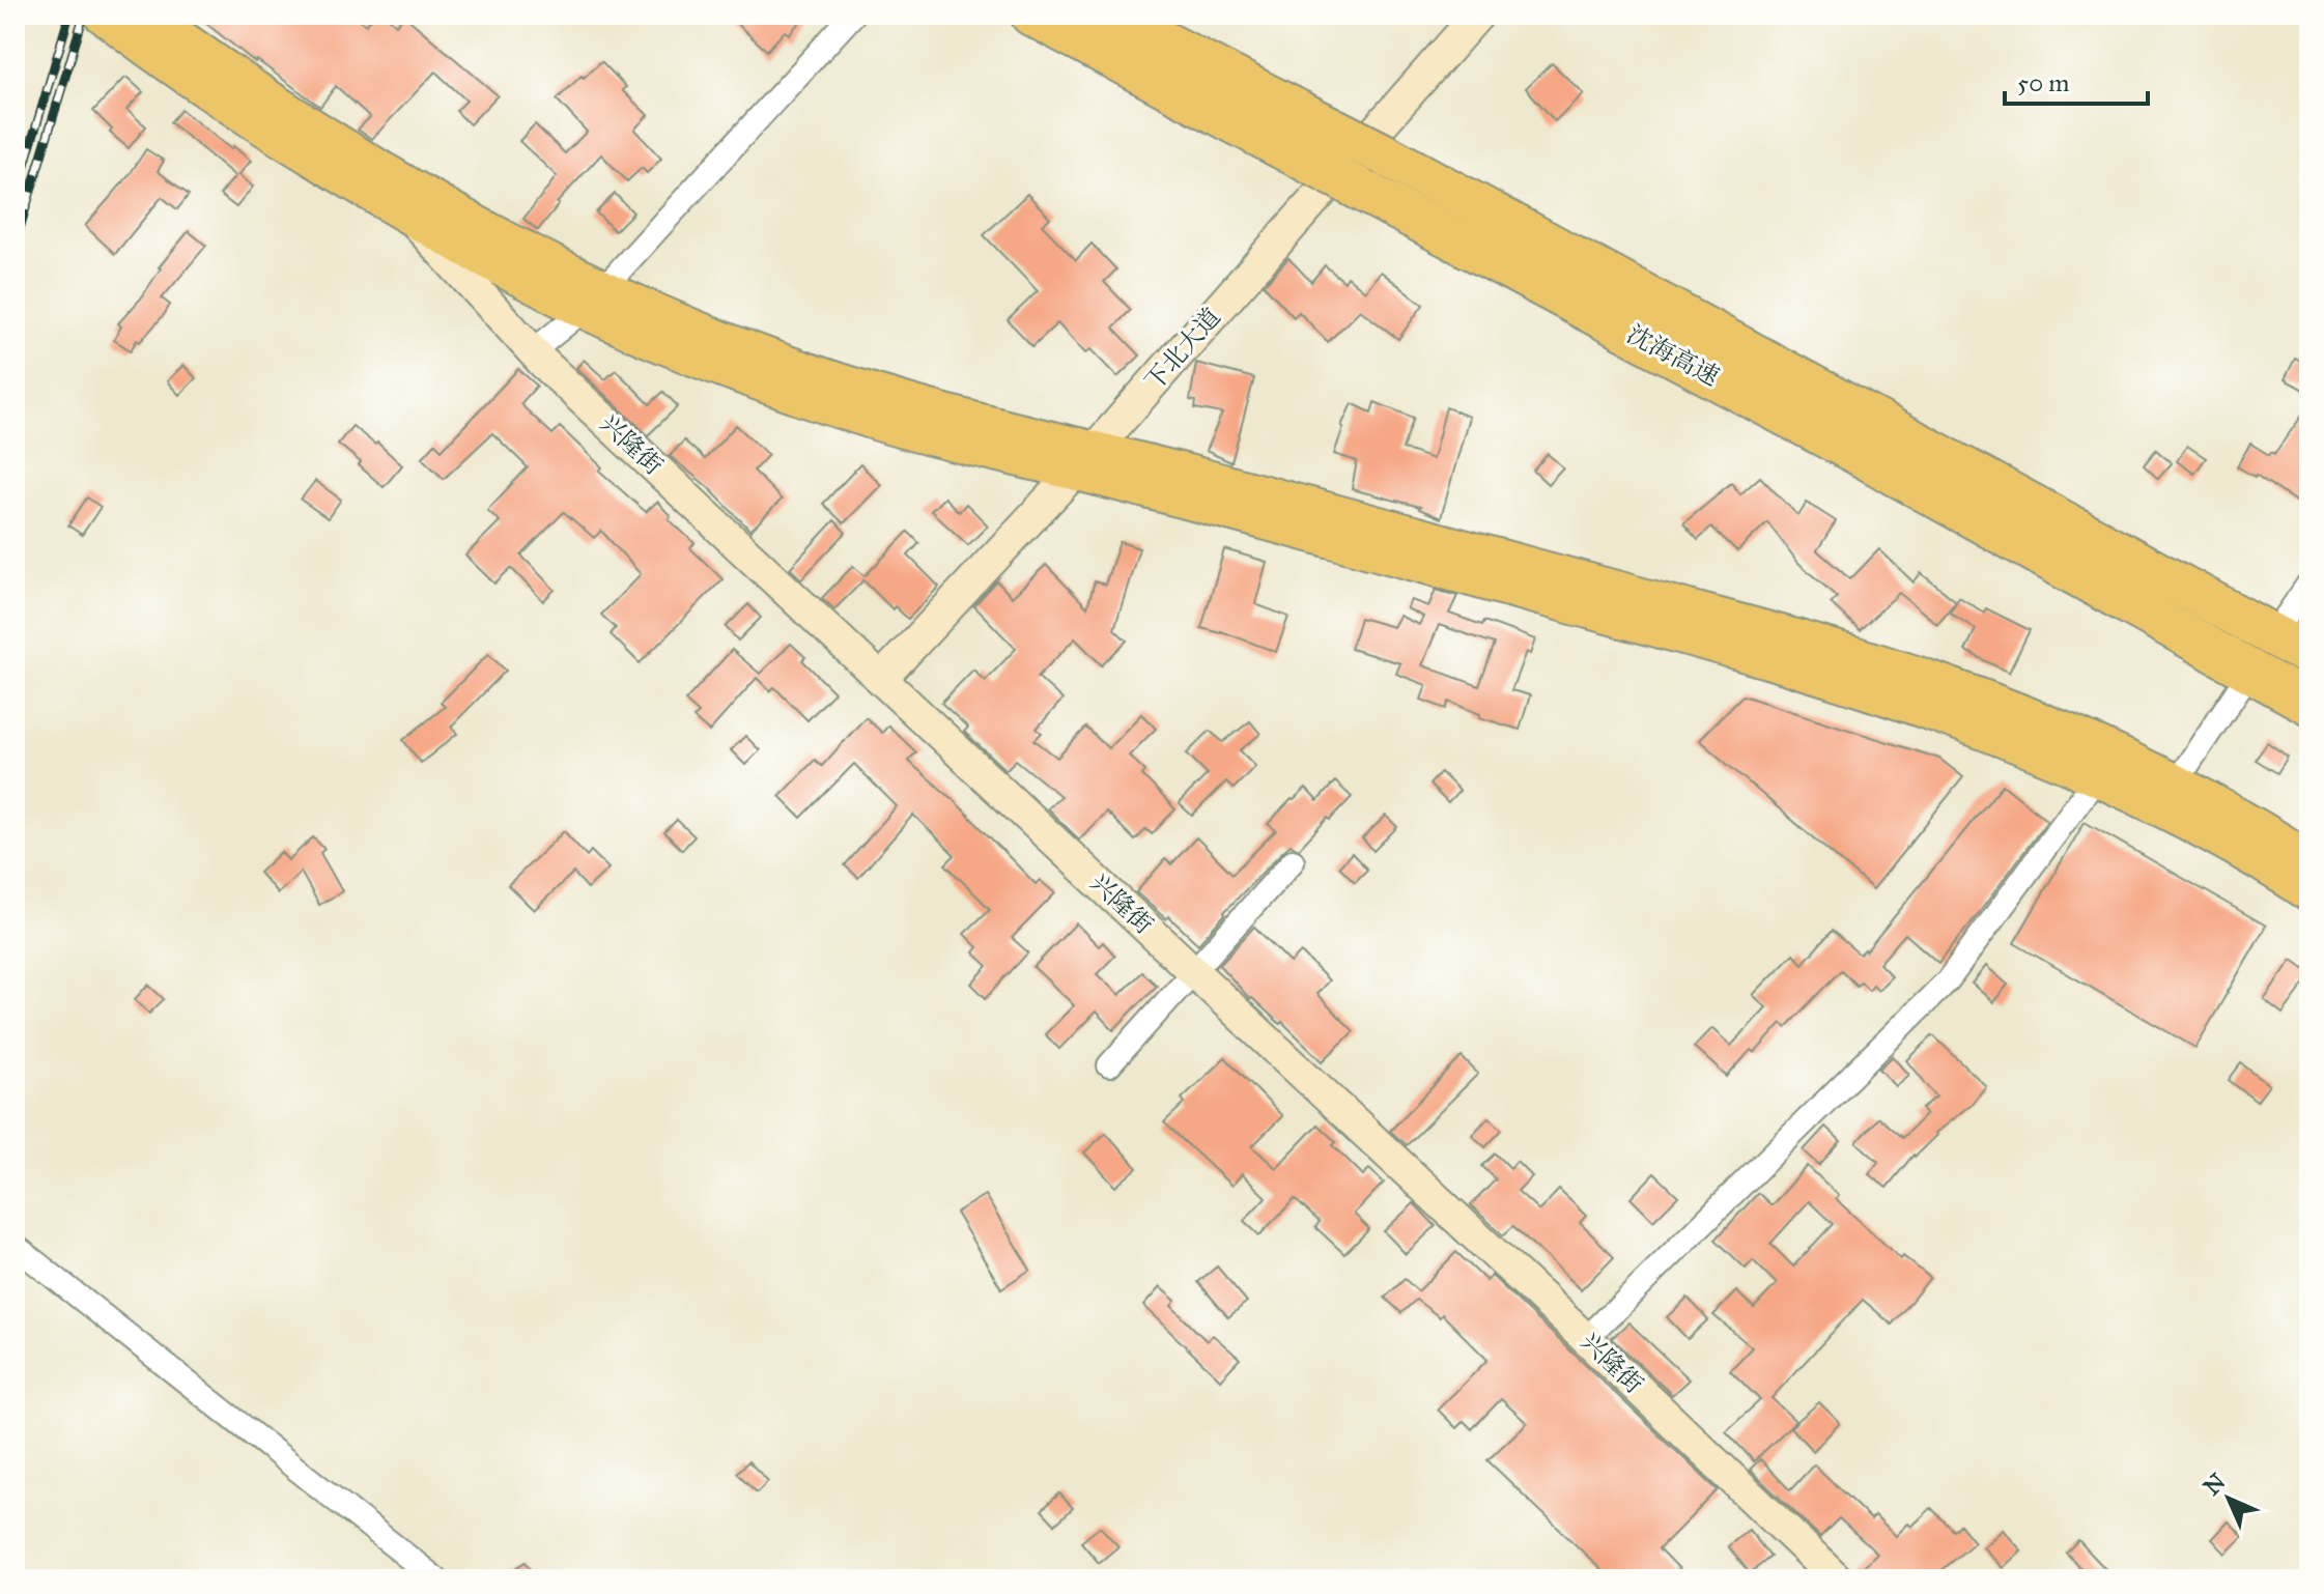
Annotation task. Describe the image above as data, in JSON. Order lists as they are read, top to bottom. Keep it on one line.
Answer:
{"streets":{"highway":["沈海高速"],"street":["下北大道","兴隆街"]},"crossings":[["下北大道","兴隆街"]],"scale_bar":"50 m","north":"top left"}
